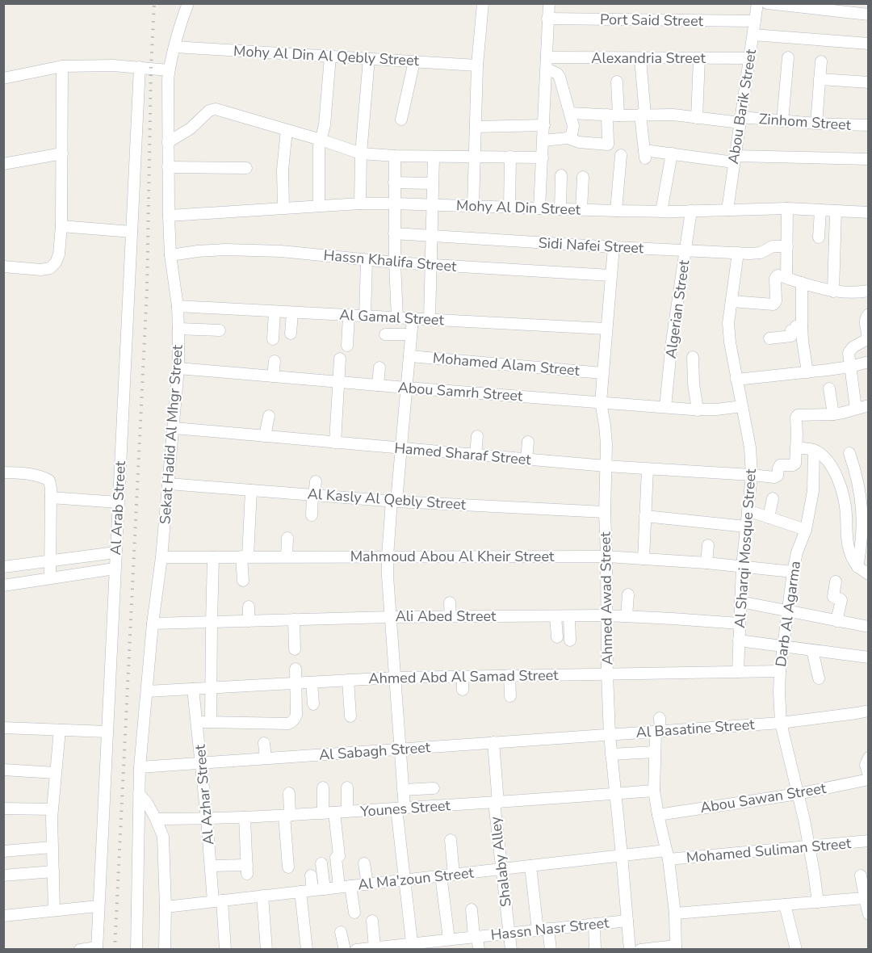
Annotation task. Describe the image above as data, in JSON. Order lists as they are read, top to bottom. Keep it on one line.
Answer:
{"streets":{"street":["Port Said Street","Mohy Al Din Al Qebly Street","Alexandria Street","Abou Barik Street","Zinhom Street","Mohy Al Din Street","Sidi Nafei Street","Hassn Khalifa Street","Algerian Street","Al Gamal Street","Mohamed Alam Street","Abou Samrh Street","Sekat Hadid Al Mhgr Street","Hamed Sharaf Street","Al Kasly Al Qebly Street","Al Arab Street","Al Sharqi Mosque Street","Mahmoud Abou Al Kheir Street","Ahmed Awad Street","Darb Al Agarma","Ali Abed Street","Ahmed Abd Al Samad Street","Al Basatine Street","Al Sabagh Street","Al Azhar Street","Abou Sawan Street","Younes Street","Mohamed Suliman Street","Shalaby Alley","Al Ma'zoun Street","Hassn Nasr Street"]},"crossings":[["Port Said Street","Abou Barik Street"],["Mohy Al Din Al Qebly Street","Sekat Hadid Al Mhgr Street"],["Alexandria Street","Abou Barik Street"],["Abou Barik Street","Zinhom Street"],["Abou Barik Street","Mohy Al Din Street"],["Mohy Al Din Street","Algerian Street"],["Mohy Al Din Street","Sekat Hadid Al Mhgr Street"],["Sidi Nafei Street","Algerian Street"],["Sidi Nafei Street","Al Sharqi Mosque Street"],["Sidi Nafei Street","Ahmed Awad Street"],["Hassn Khalifa Street","Sekat Hadid Al Mhgr Street"],["Hassn Khalifa Street","Ahmed Awad Street"],["Algerian Street","Abou Samrh Street"],["Al Gamal Street","Sekat Hadid Al Mhgr Street"],["Al Gamal Street","Ahmed Awad Street"],["Mohamed Alam Street","Ahmed Awad Street"],["Abou Samrh Street","Sekat Hadid Al Mhgr Street"],["Abou Samrh Street","Al Sharqi Mosque Street"],["Abou Samrh Street","Ahmed Awad Street"],["Sekat Hadid Al Mhgr Street","Hamed Sharaf Street"],["Sekat Hadid Al Mhgr Street","Al Kasly Al Qebly Street"],["Sekat Hadid Al Mhgr Street","Mahmoud Abou Al Kheir Street"],["Sekat Hadid Al Mhgr Street","Ali Abed Street"],["Sekat Hadid Al Mhgr Street","Ahmed Abd Al Samad Street"],["Sekat Hadid Al Mhgr Street","Al Sabagh Street"],["Hamed Sharaf Street","Al Sharqi Mosque Street"],["Hamed Sharaf Street","Ahmed Awad Street"],["Al Kasly Al Qebly Street","Ahmed Awad Street"],["Al Sharqi Mosque Street","Mahmoud Abou Al Kheir Street"],["Al Sharqi Mosque Street","Ali Abed Street"],["Al Sharqi Mosque Street","Ahmed Abd Al Samad Street"],["Mahmoud Abou Al Kheir Street","Ahmed Awad Street"],["Mahmoud Abou Al Kheir Street","Darb Al Agarma"],["Ahmed Awad Street","Ali Abed Street"],["Ahmed Awad Street","Ahmed Abd Al Samad Street"],["Ahmed Awad Street","Al Basatine Street"],["Ahmed Awad Street","Al Sabagh Street"],["Ahmed Awad Street","Younes Street"],["Ahmed Awad Street","Al Ma'zoun Street"],["Ahmed Awad Street","Hassn Nasr Street"],["Darb Al Agarma","Ahmed Abd Al Samad Street"],["Darb Al Agarma","Al Basatine Street"],["Darb Al Agarma","Abou Sawan Street"],["Darb Al Agarma","Mohamed Suliman Street"],["Ahmed Abd Al Samad Street","Al Azhar Street"],["Al Basatine Street","Al Sabagh Street"],["Al Sabagh Street","Al Azhar Street"],["Al Sabagh Street","Shalaby Alley"],["Al Azhar Street","Younes Street"],["Al Azhar Street","Al Ma'zoun Street"],["Younes Street","Shalaby Alley"],["Mohamed Suliman Street","Al Ma'zoun Street"],["Shalaby Alley","Al Ma'zoun Street"],["Shalaby Alley","Hassn Nasr Street"]]}
